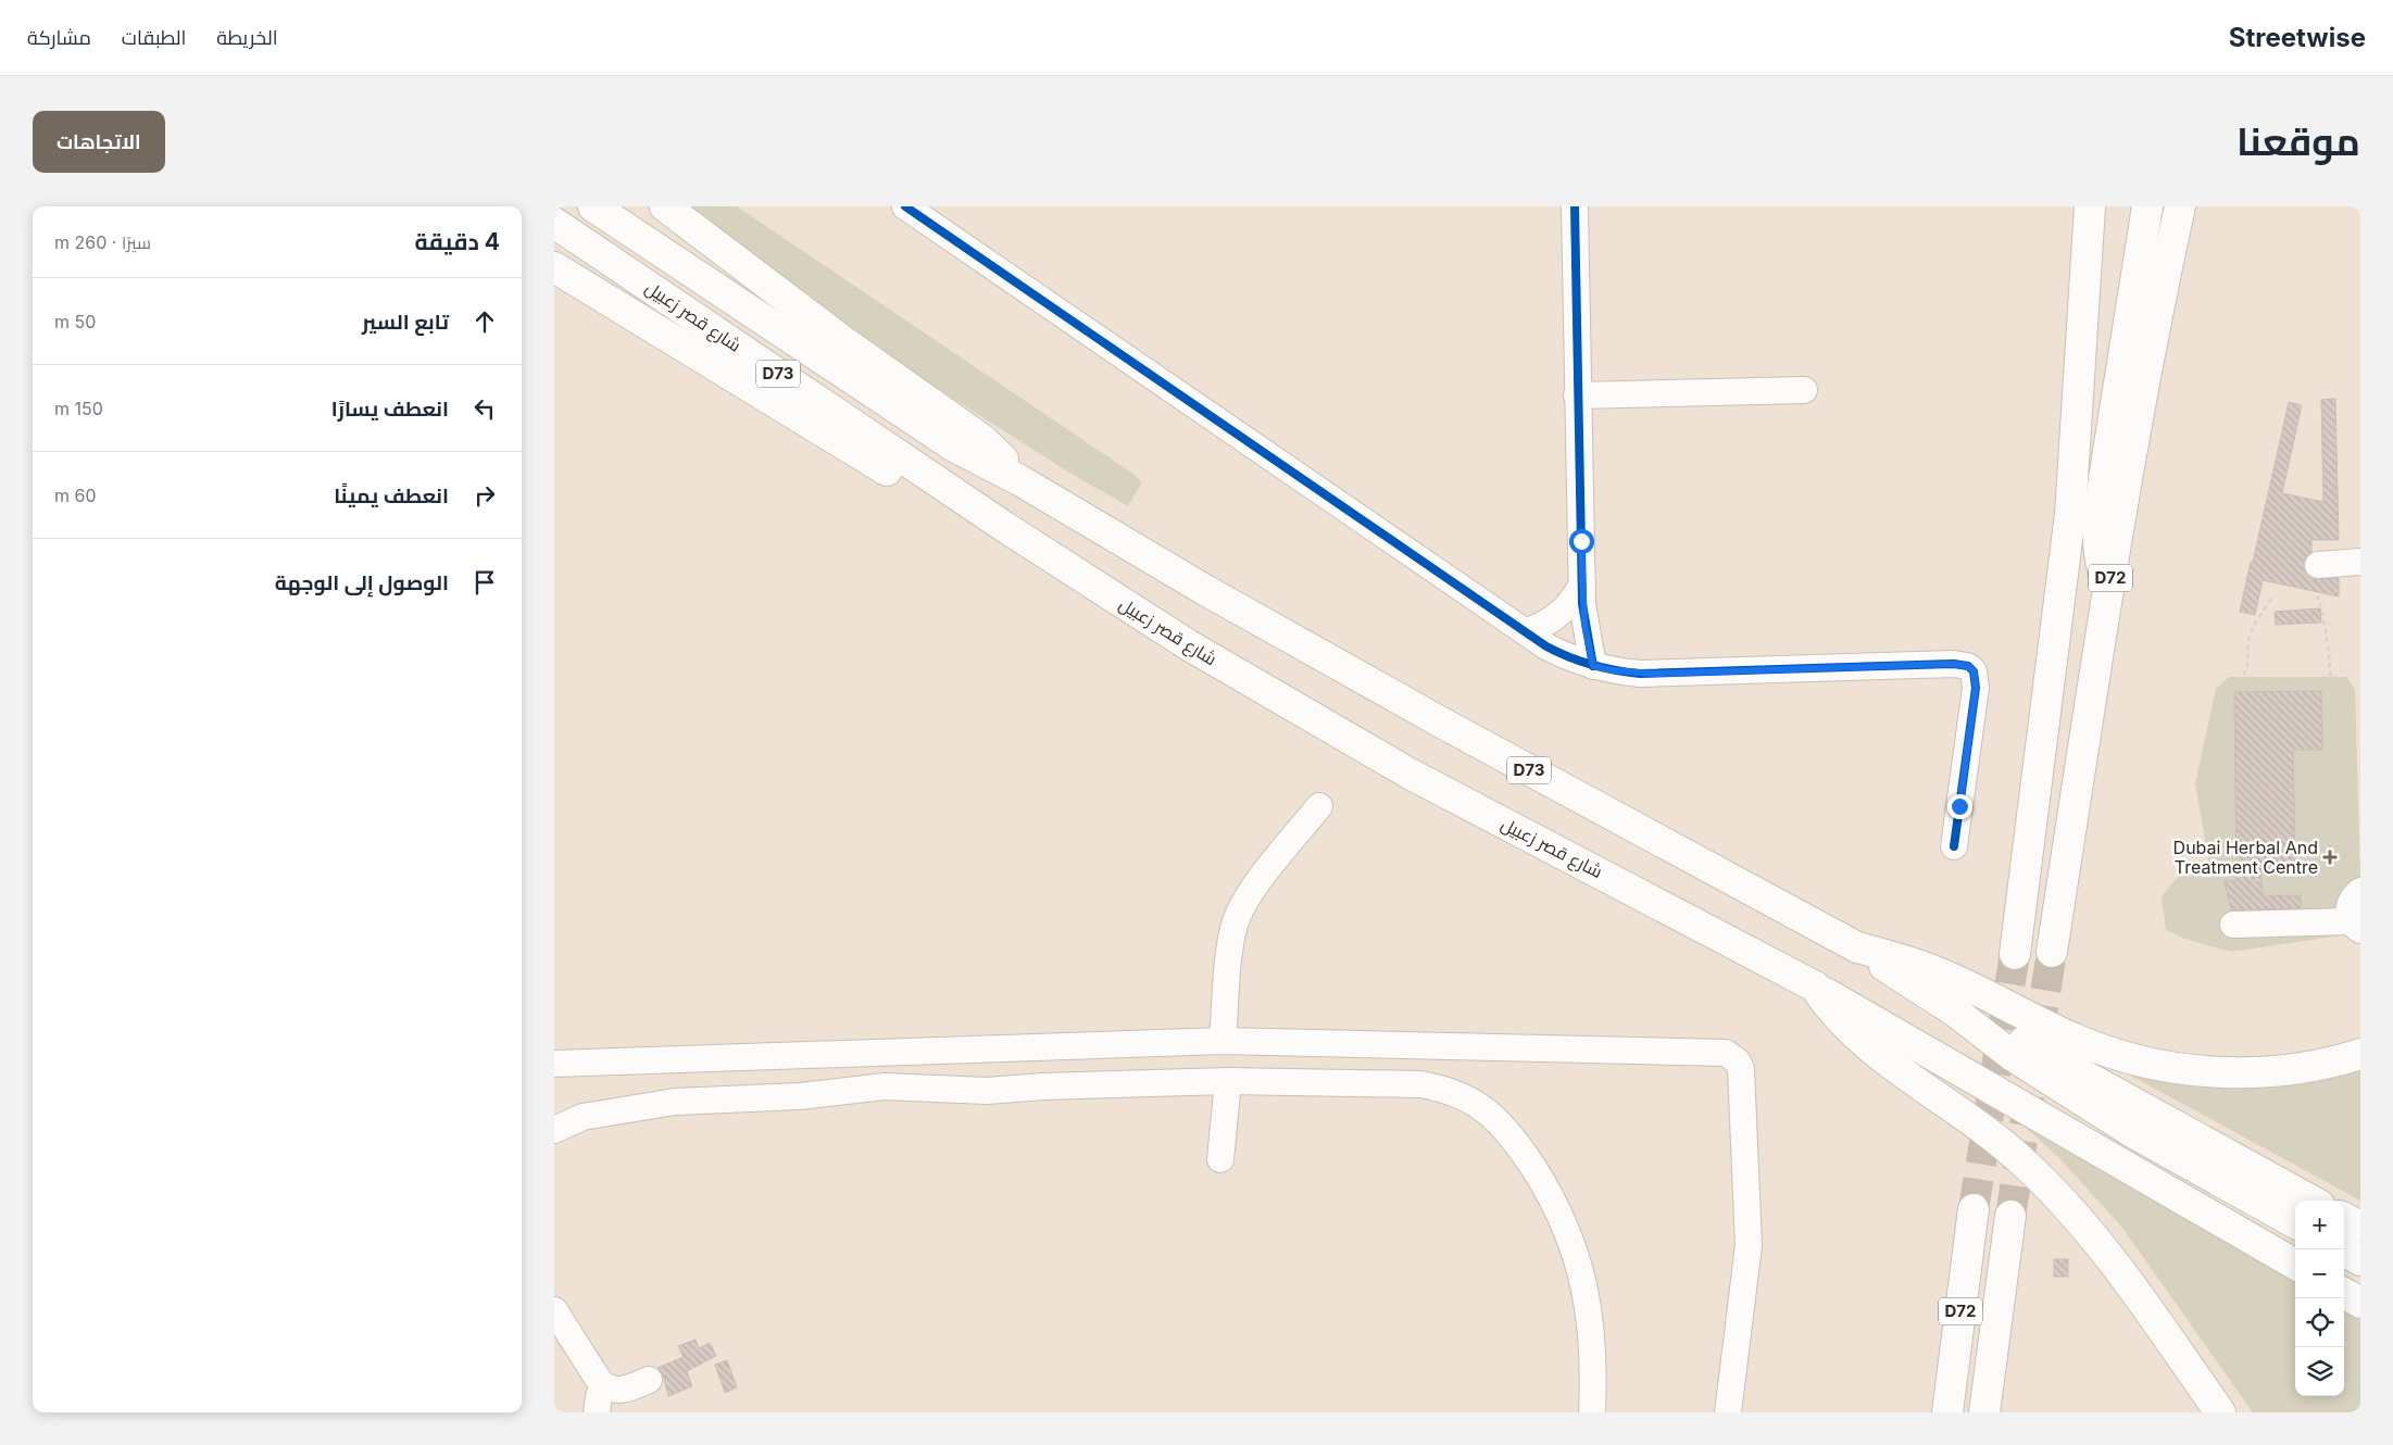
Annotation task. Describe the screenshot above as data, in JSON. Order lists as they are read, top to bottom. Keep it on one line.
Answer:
{"streets":{"main road":["شارع قصر زعبيل","D73","D72"]},"places":{"health":["Dubai Herbal And Treatment Centre"]},"page":{"header":"Streetwise","nav":["الخريطة","الطبقات","مشاركة"],"title":"موقعنا","buttons":"الاتجاهات","heading":["4 دقيقة","سيرًا · 260 m"],"list":[["تابع السير","50 m"],["انعطف يسارًا","150 m"],["انعطف يمينًا","60 m"],"الوصول إلى الوجهة"],"map_buttons":["+","−"]}}
